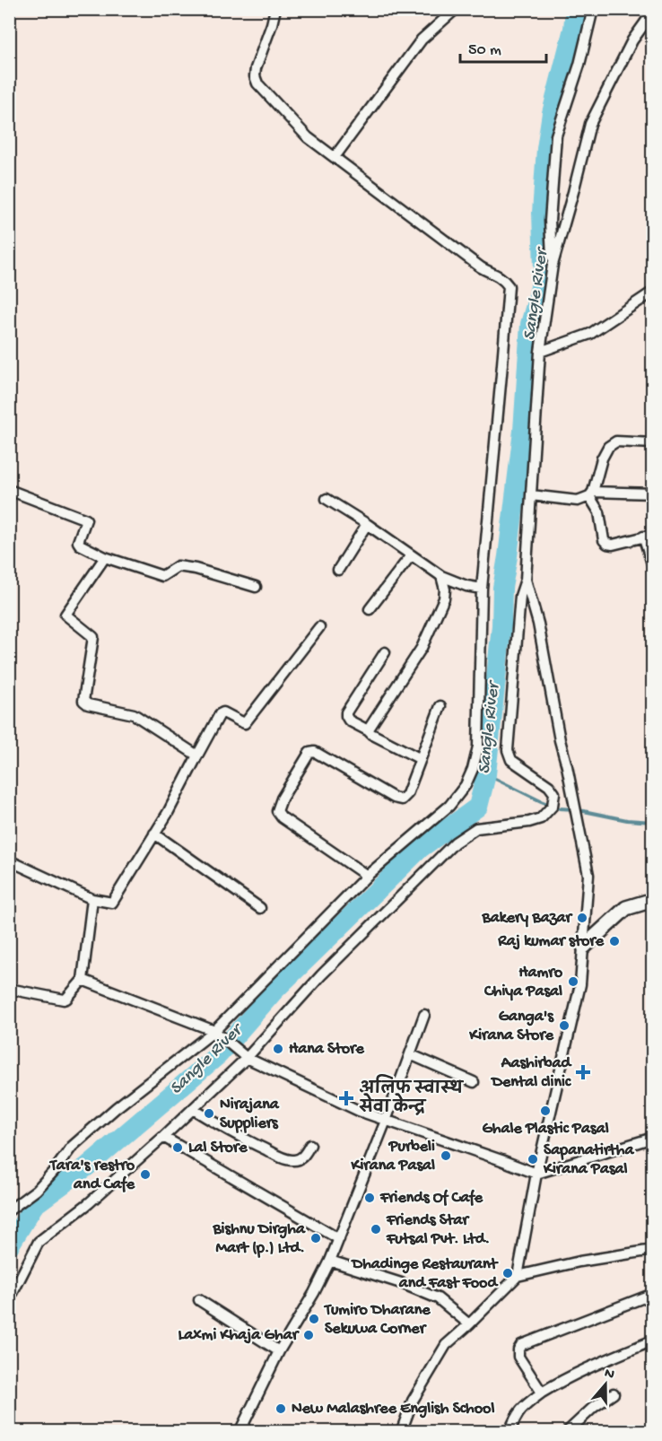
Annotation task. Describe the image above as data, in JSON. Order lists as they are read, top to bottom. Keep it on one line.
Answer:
{"water":["Sangle River"],"places":{"other":["Bakery Bazar","Raj kumar store","Hamro Chiya Pasal","Ganga's Kirana Store","Hana Store","Ghale Plastic Pasal","Nirajana Suppliers","Lal Store","Purbeli Kirana Pasal","Sapanatirtha Kirana Pasal","Tara's restro and Cafe","Friends Of Cafe","Friends Star Futsal Pvt. Ltd.","Bishnu Dirgha Mart (p.) Ltd.","Dhadinge Restaurant and Fast Food","Tumiro Dharane Sekuwa Corner","Laxmi Khaja Ghar","New Malashree English School"],"health":["Aashirbad Dental clinic","अलिफ स्वास्थ सेवा केन्द्र"]},"scale_bar":"50 m","north":"top"}
